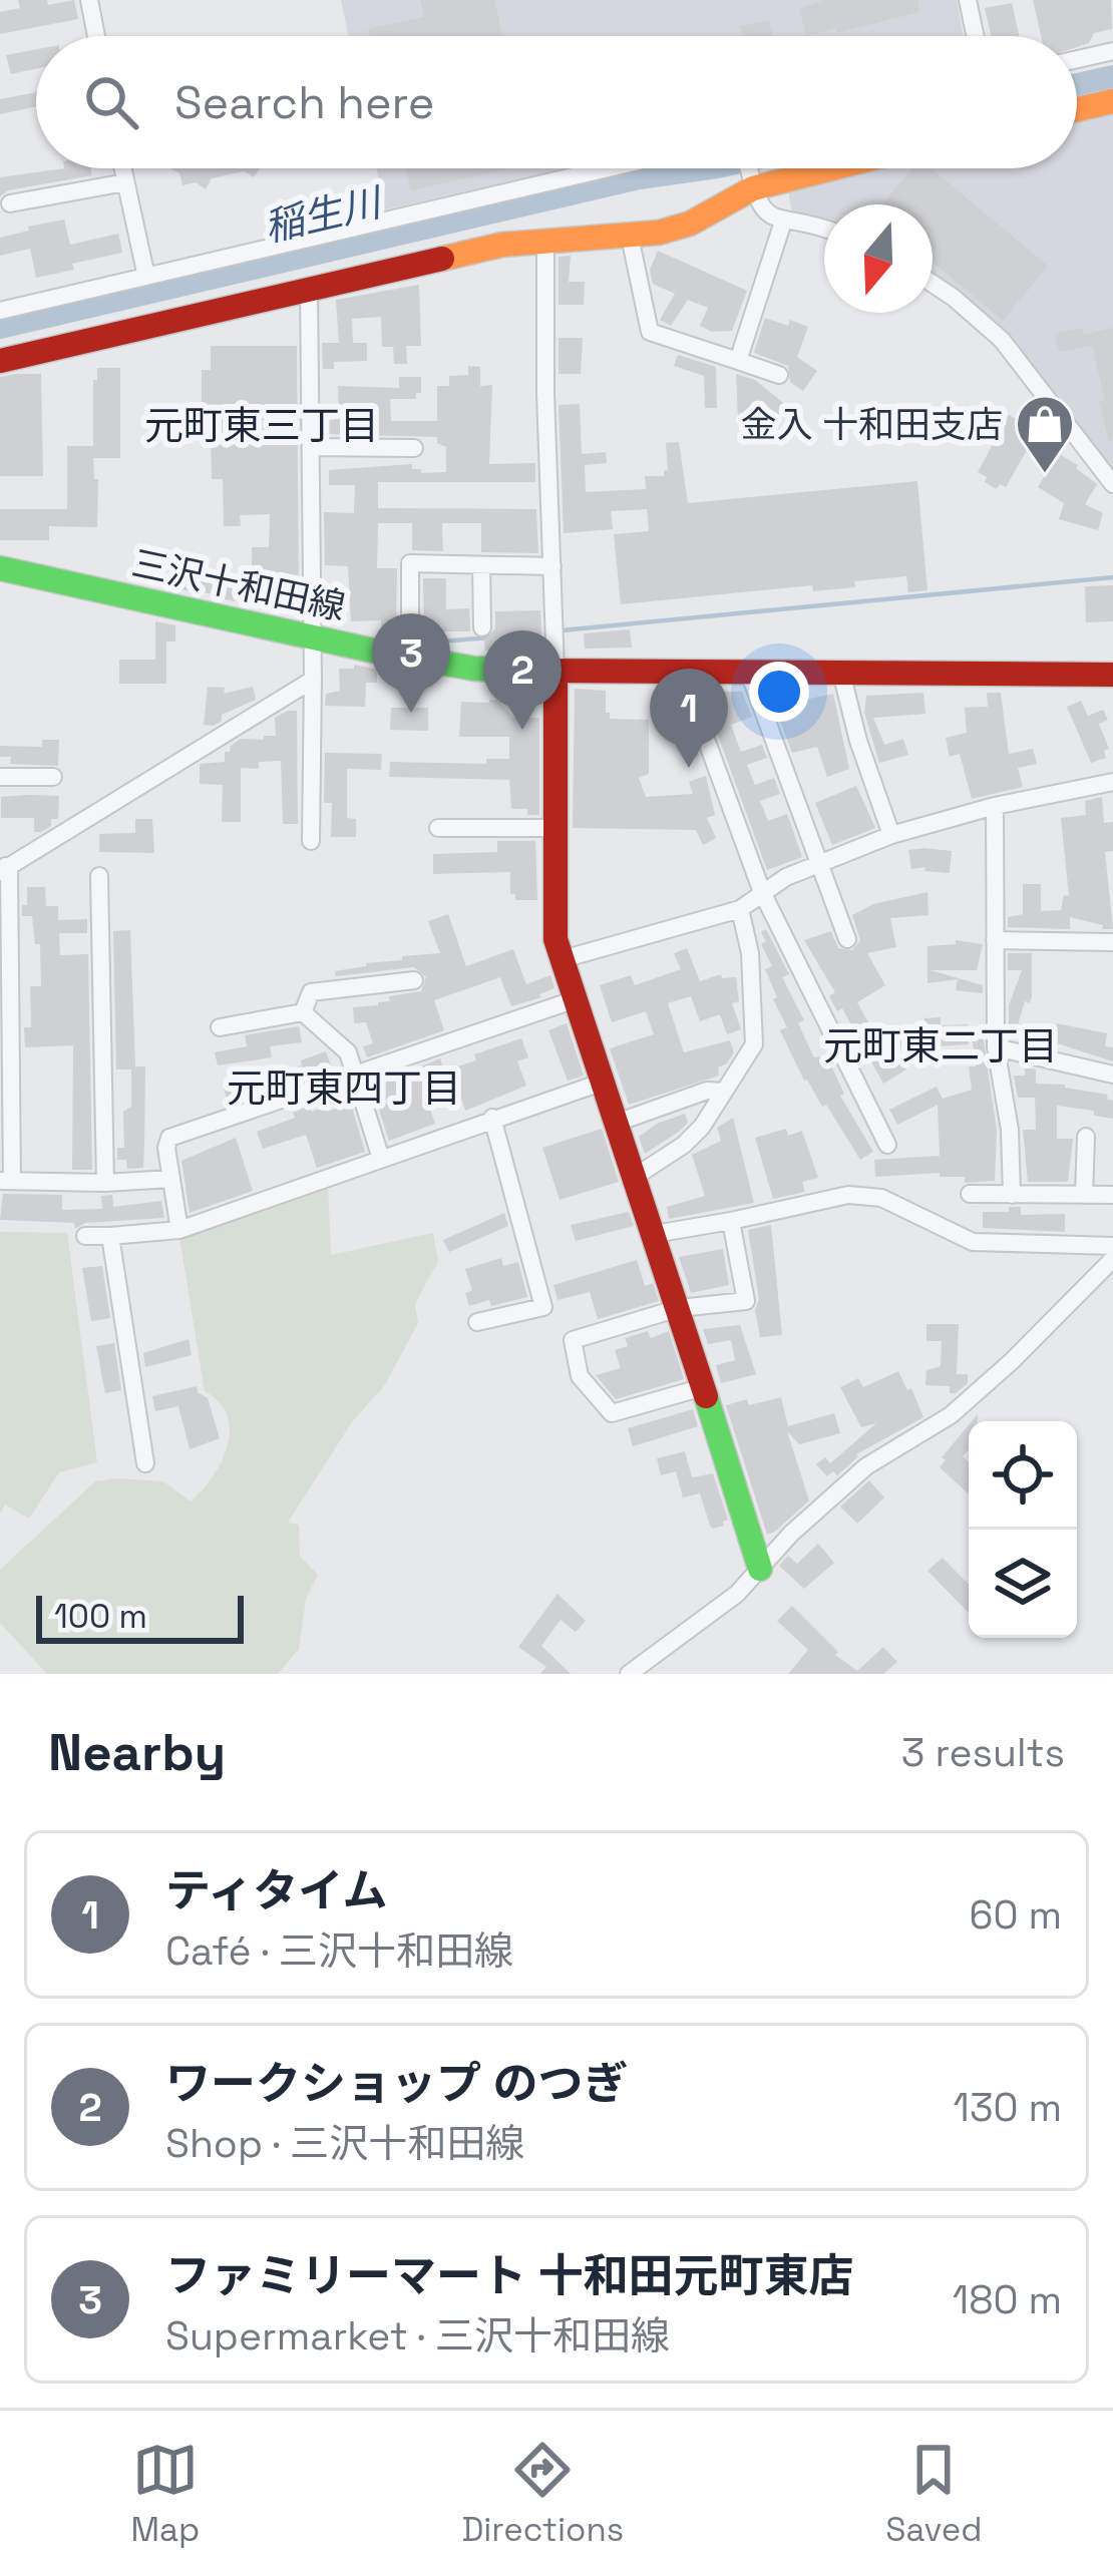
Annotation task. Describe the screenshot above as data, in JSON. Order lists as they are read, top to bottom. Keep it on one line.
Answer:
{"streets":{"street":["三沢十和田線"]},"districts":["元町東三丁目","元町東二丁目","元町東四丁目"],"water":["稲生川"],"places":{"shop":["金入 十和田支店"]},"scale_bar":"100 m","north":"bottom","page":{"search":"Search here","pins":["3","2","1"],"scale":"100 m","heading":["Nearby","3 results"],"list":[{"mark":"1","name":"ティタイム","note":"Café · 三沢十和田線","value":"60 m"},{"mark":"2","name":"ワークショップ のつぎ","note":"Shop · 三沢十和田線","value":"130 m"},{"mark":"3","name":"ファミリーマート 十和田元町東店","note":"Supermarket · 三沢十和田線","value":"180 m"}],"nav":["Map","Directions","Saved"]}}
